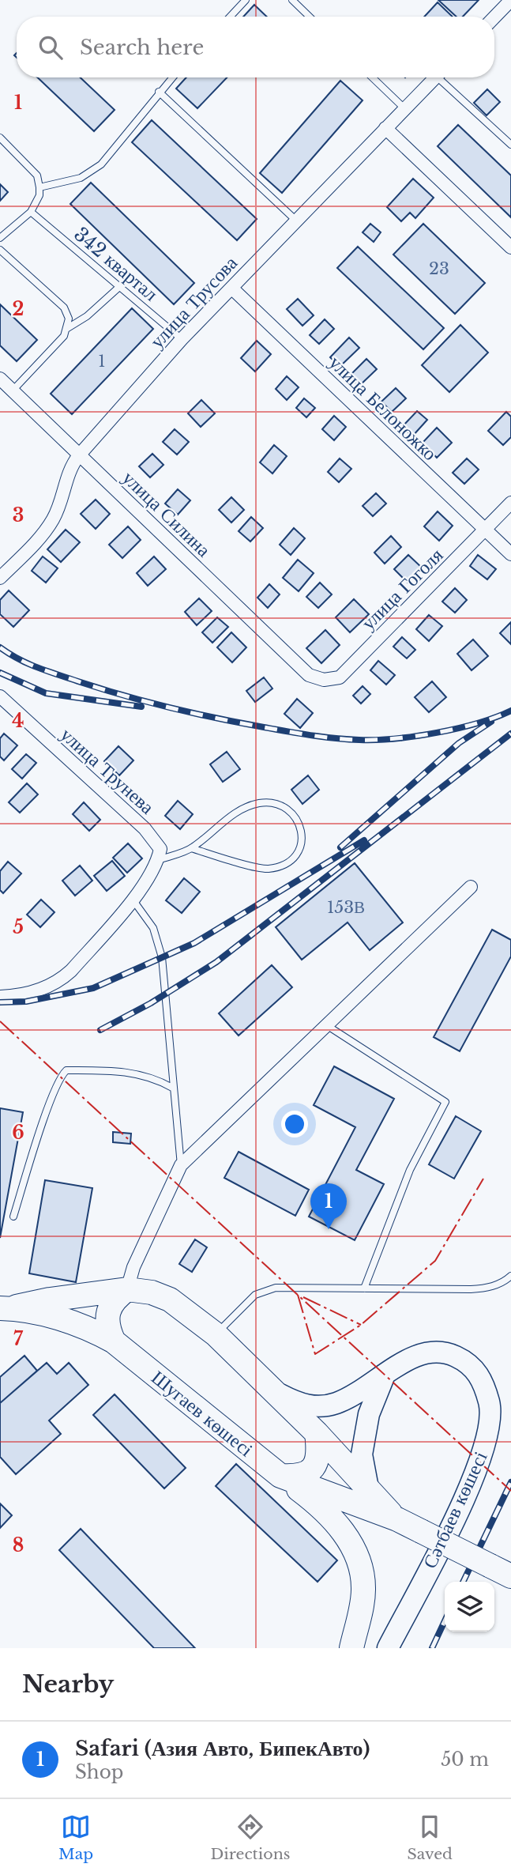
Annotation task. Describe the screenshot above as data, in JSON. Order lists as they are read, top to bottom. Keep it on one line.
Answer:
{"streets":{"highway":["Шугаев көшесі"],"main road":["Сәтбаев көшесі"],"street":["улица Трусова","улица Белоножко","улица Силина","улица Гоголя","улица Трунева"],"lane":["342 квартал"]},"crossings":[["342 квартал","улица Трусова"],["улица Трусова","улица Белоножко"],["улица Трусова","улица Силина"],["улица Белоножко","улица Гоголя"],["улица Силина","улица Гоголя"],["Шугаев көшесі","Сәтбаев көшесі"]],"house_numbers":["23","1","153В"],"page":{"search":"Search here","pins":"1","heading":"Nearby","list":[{"mark":"1","name":"Safari (Азия Авто, БипекАвто)","note":"Shop","value":"50 m"}],"nav":["Map","Directions","Saved"]},"grid":{"rows":["1","2","3","4","5","6","7","8"]}}
